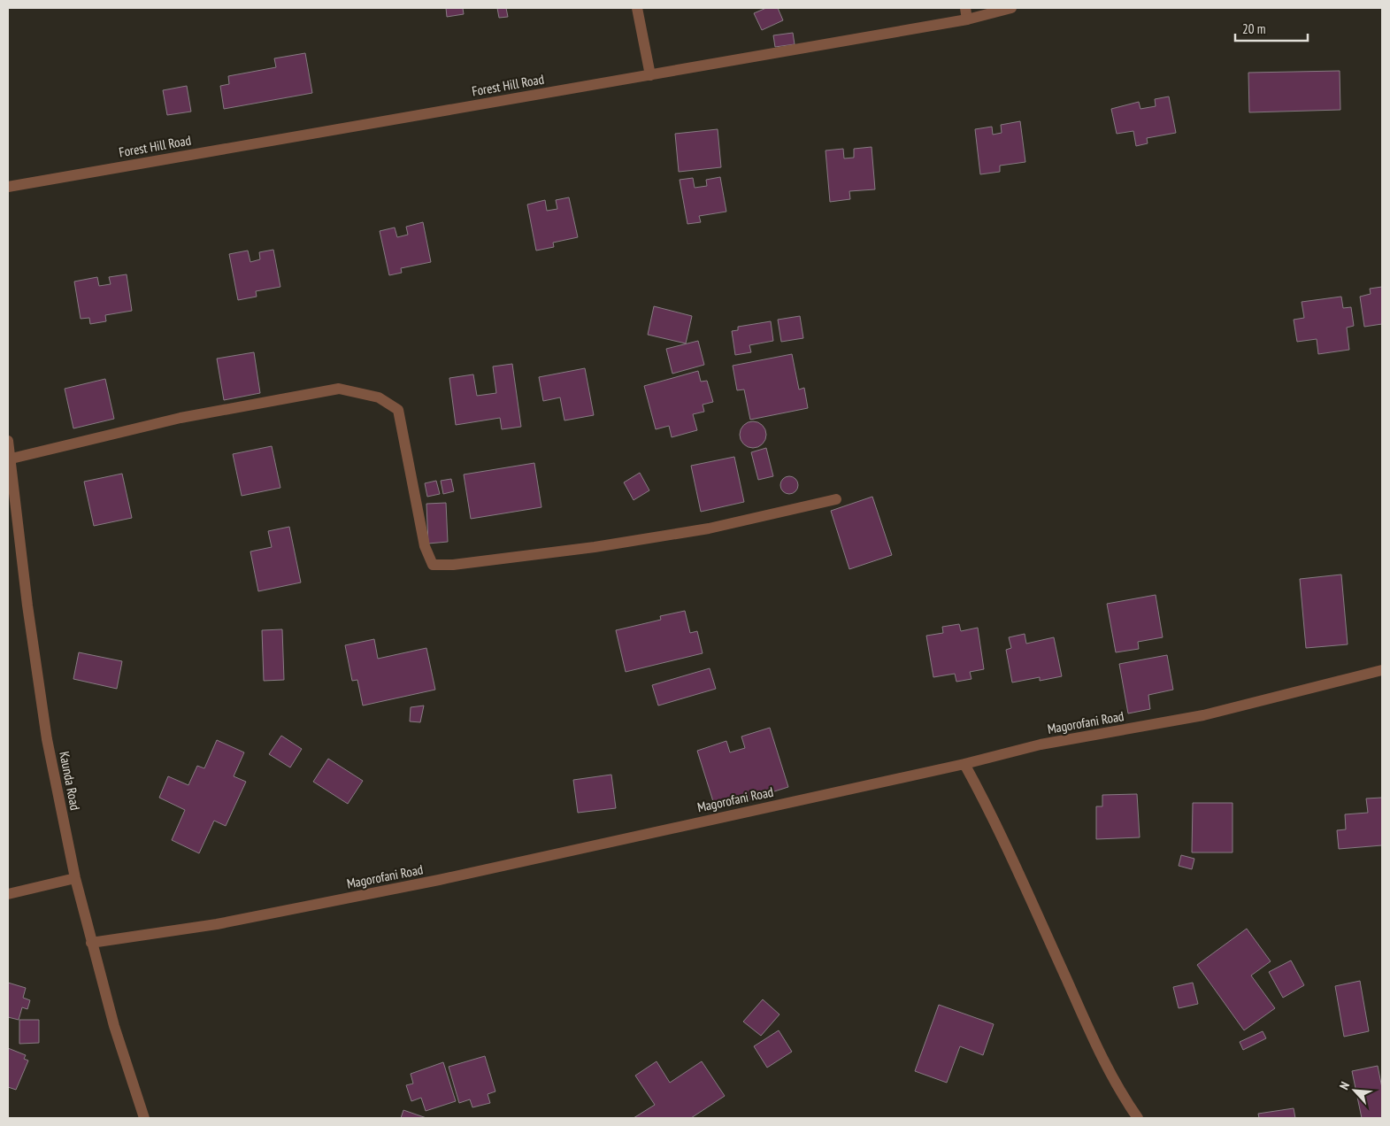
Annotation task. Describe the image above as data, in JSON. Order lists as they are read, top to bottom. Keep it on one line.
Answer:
{"streets":{"street":["Forest Hill Road","Magorofani Road","Kaunda Road"]},"crossings":[["Magorofani Road","Kaunda Road"]],"scale_bar":"20 m","north":"top left"}
